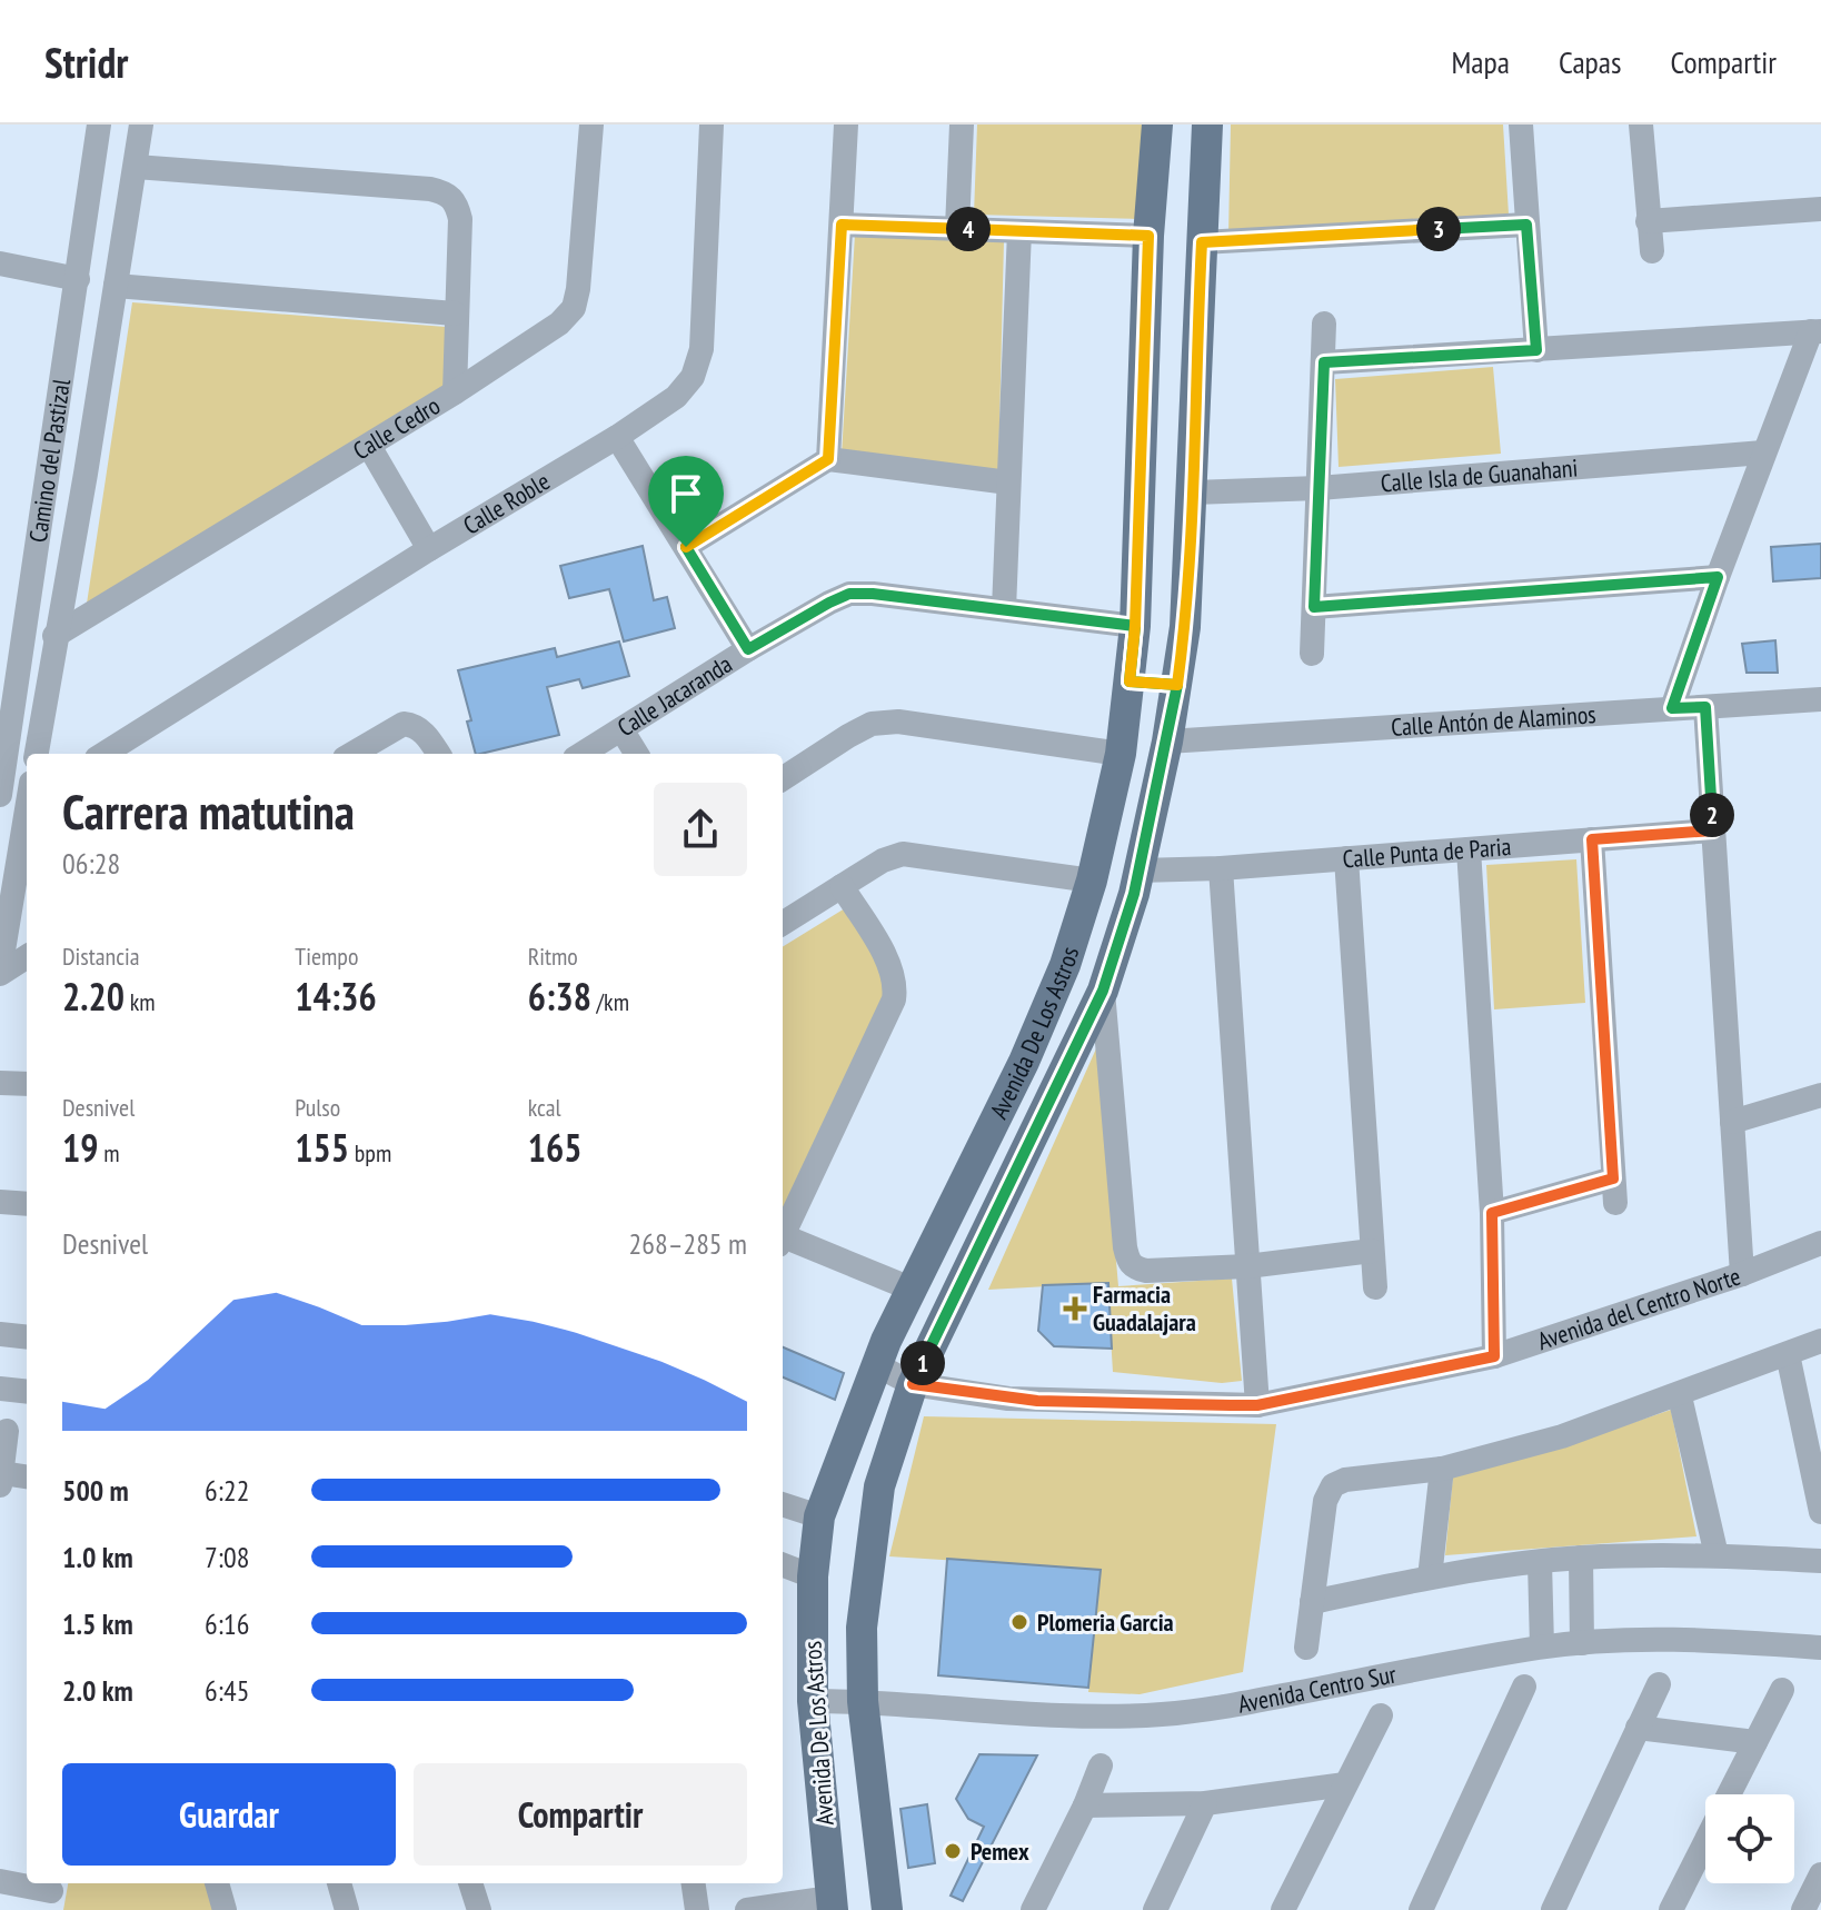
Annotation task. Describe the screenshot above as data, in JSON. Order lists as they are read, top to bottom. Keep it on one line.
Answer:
{"streets":{"main road":["Avenida De Los Astros"],"street":["Calle Cedro","Camino del Pastizal","Calle Isla de Guanahani","Calle Roble","Calle Jacaranda","Calle Antón de Alaminos","Calle Punta de Paria","Avenida del Centro Norte","Avenida Centro Sur"]},"crossings":[["Calle Cedro","Camino del Pastizal"],["Calle Isla de Guanahani","Avenida De Los Astros"],["Calle Jacaranda","Avenida De Los Astros"],["Calle Antón de Alaminos","Avenida De Los Astros"],["Calle Punta de Paria","Avenida De Los Astros"],["Avenida De Los Astros","Avenida del Centro Norte"],["Avenida De Los Astros","Avenida Centro Sur"]],"places":{"health":["Farmacia Guadalajara"],"other":["Plomeria Garcia","Pemex"]},"page":{"header":"Stridr","nav":["Mapa","Capas","Compartir"],"pins":["3","4","2","1"],"heading":["Carrera matutina","06:28"],"stats":[["Distancia","2.20 km"],["Tiempo","14:36"],["Ritmo","6:38 /km"],["Desnivel","19 m"],["Pulso","155 bpm"],["kcal","165"]],"chart":["Desnivel","268–285 m"],"list":[{"name":"500 m","note":"6:22"},{"name":"1.0 km","note":"7:08"},{"name":"1.5 km","note":"6:16"},{"name":"2.0 km","note":"6:45"}],"buttons":["Guardar","Compartir"]}}
